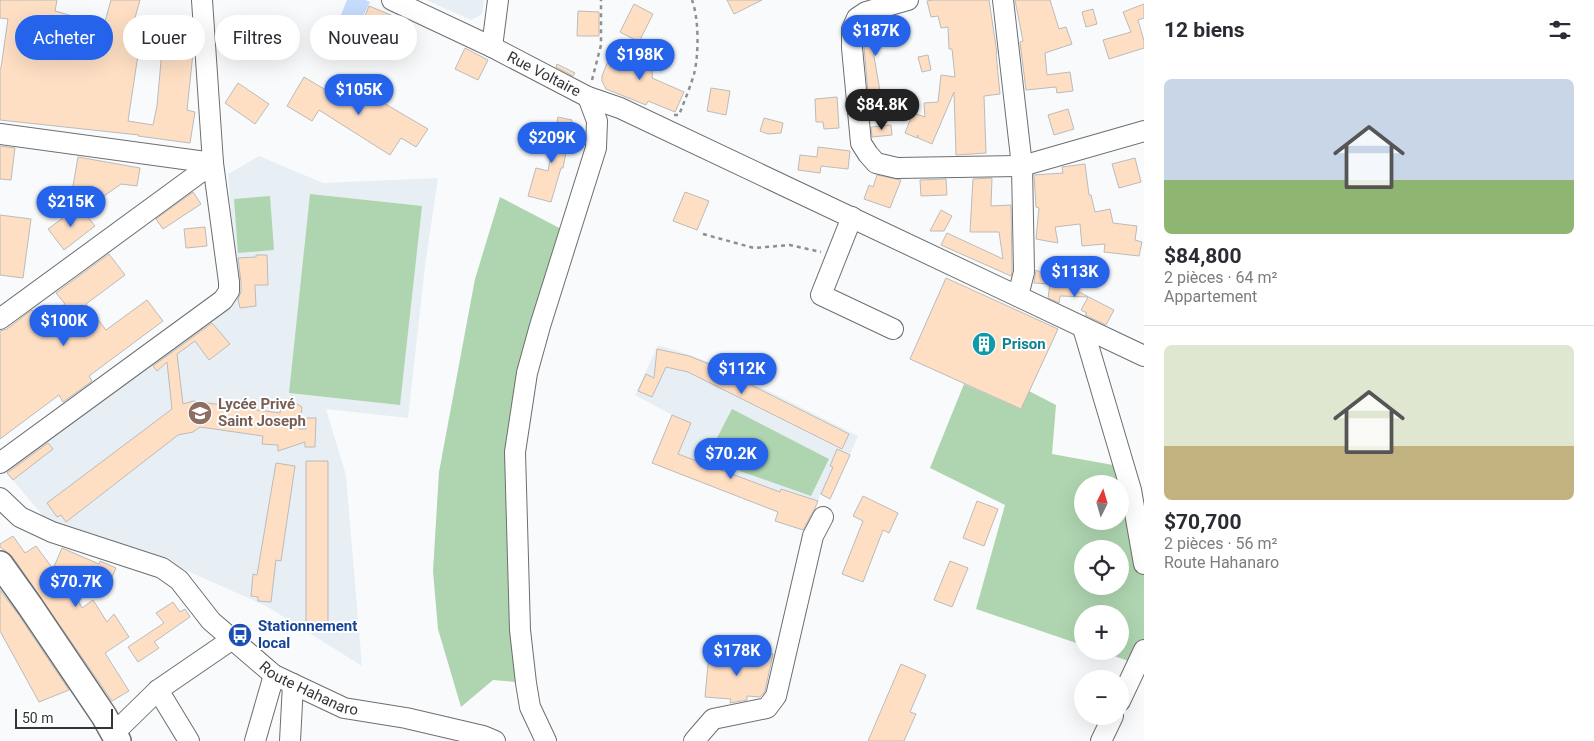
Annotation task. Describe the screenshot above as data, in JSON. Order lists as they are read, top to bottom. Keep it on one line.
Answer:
{"streets":{"street":["Rue Voltaire","Route Hahanaro"]},"places":{"building":["Prison"],"school or university":["Lycée Privé Saint Joseph"],"bus stop":["Stationnement local"]},"scale_bar":"50 m","north":"top","page":{"heading":"12 biens","price":["$187K","$198K","$105K","$84.8K","$209K","$215K","$113K","$100K","$112K","$70.2K","$70.7K","$178K"],"chip":["Acheter","Louer","Filtres","Nouveau"],"list":[{"name":"$84,800","note":"2 pièces · 64 m² · Appartement"},{"name":"$70,700","note":"2 pièces · 56 m² · Route Hahanaro"}],"map_buttons":["+","−"],"scale":"50 m"}}
